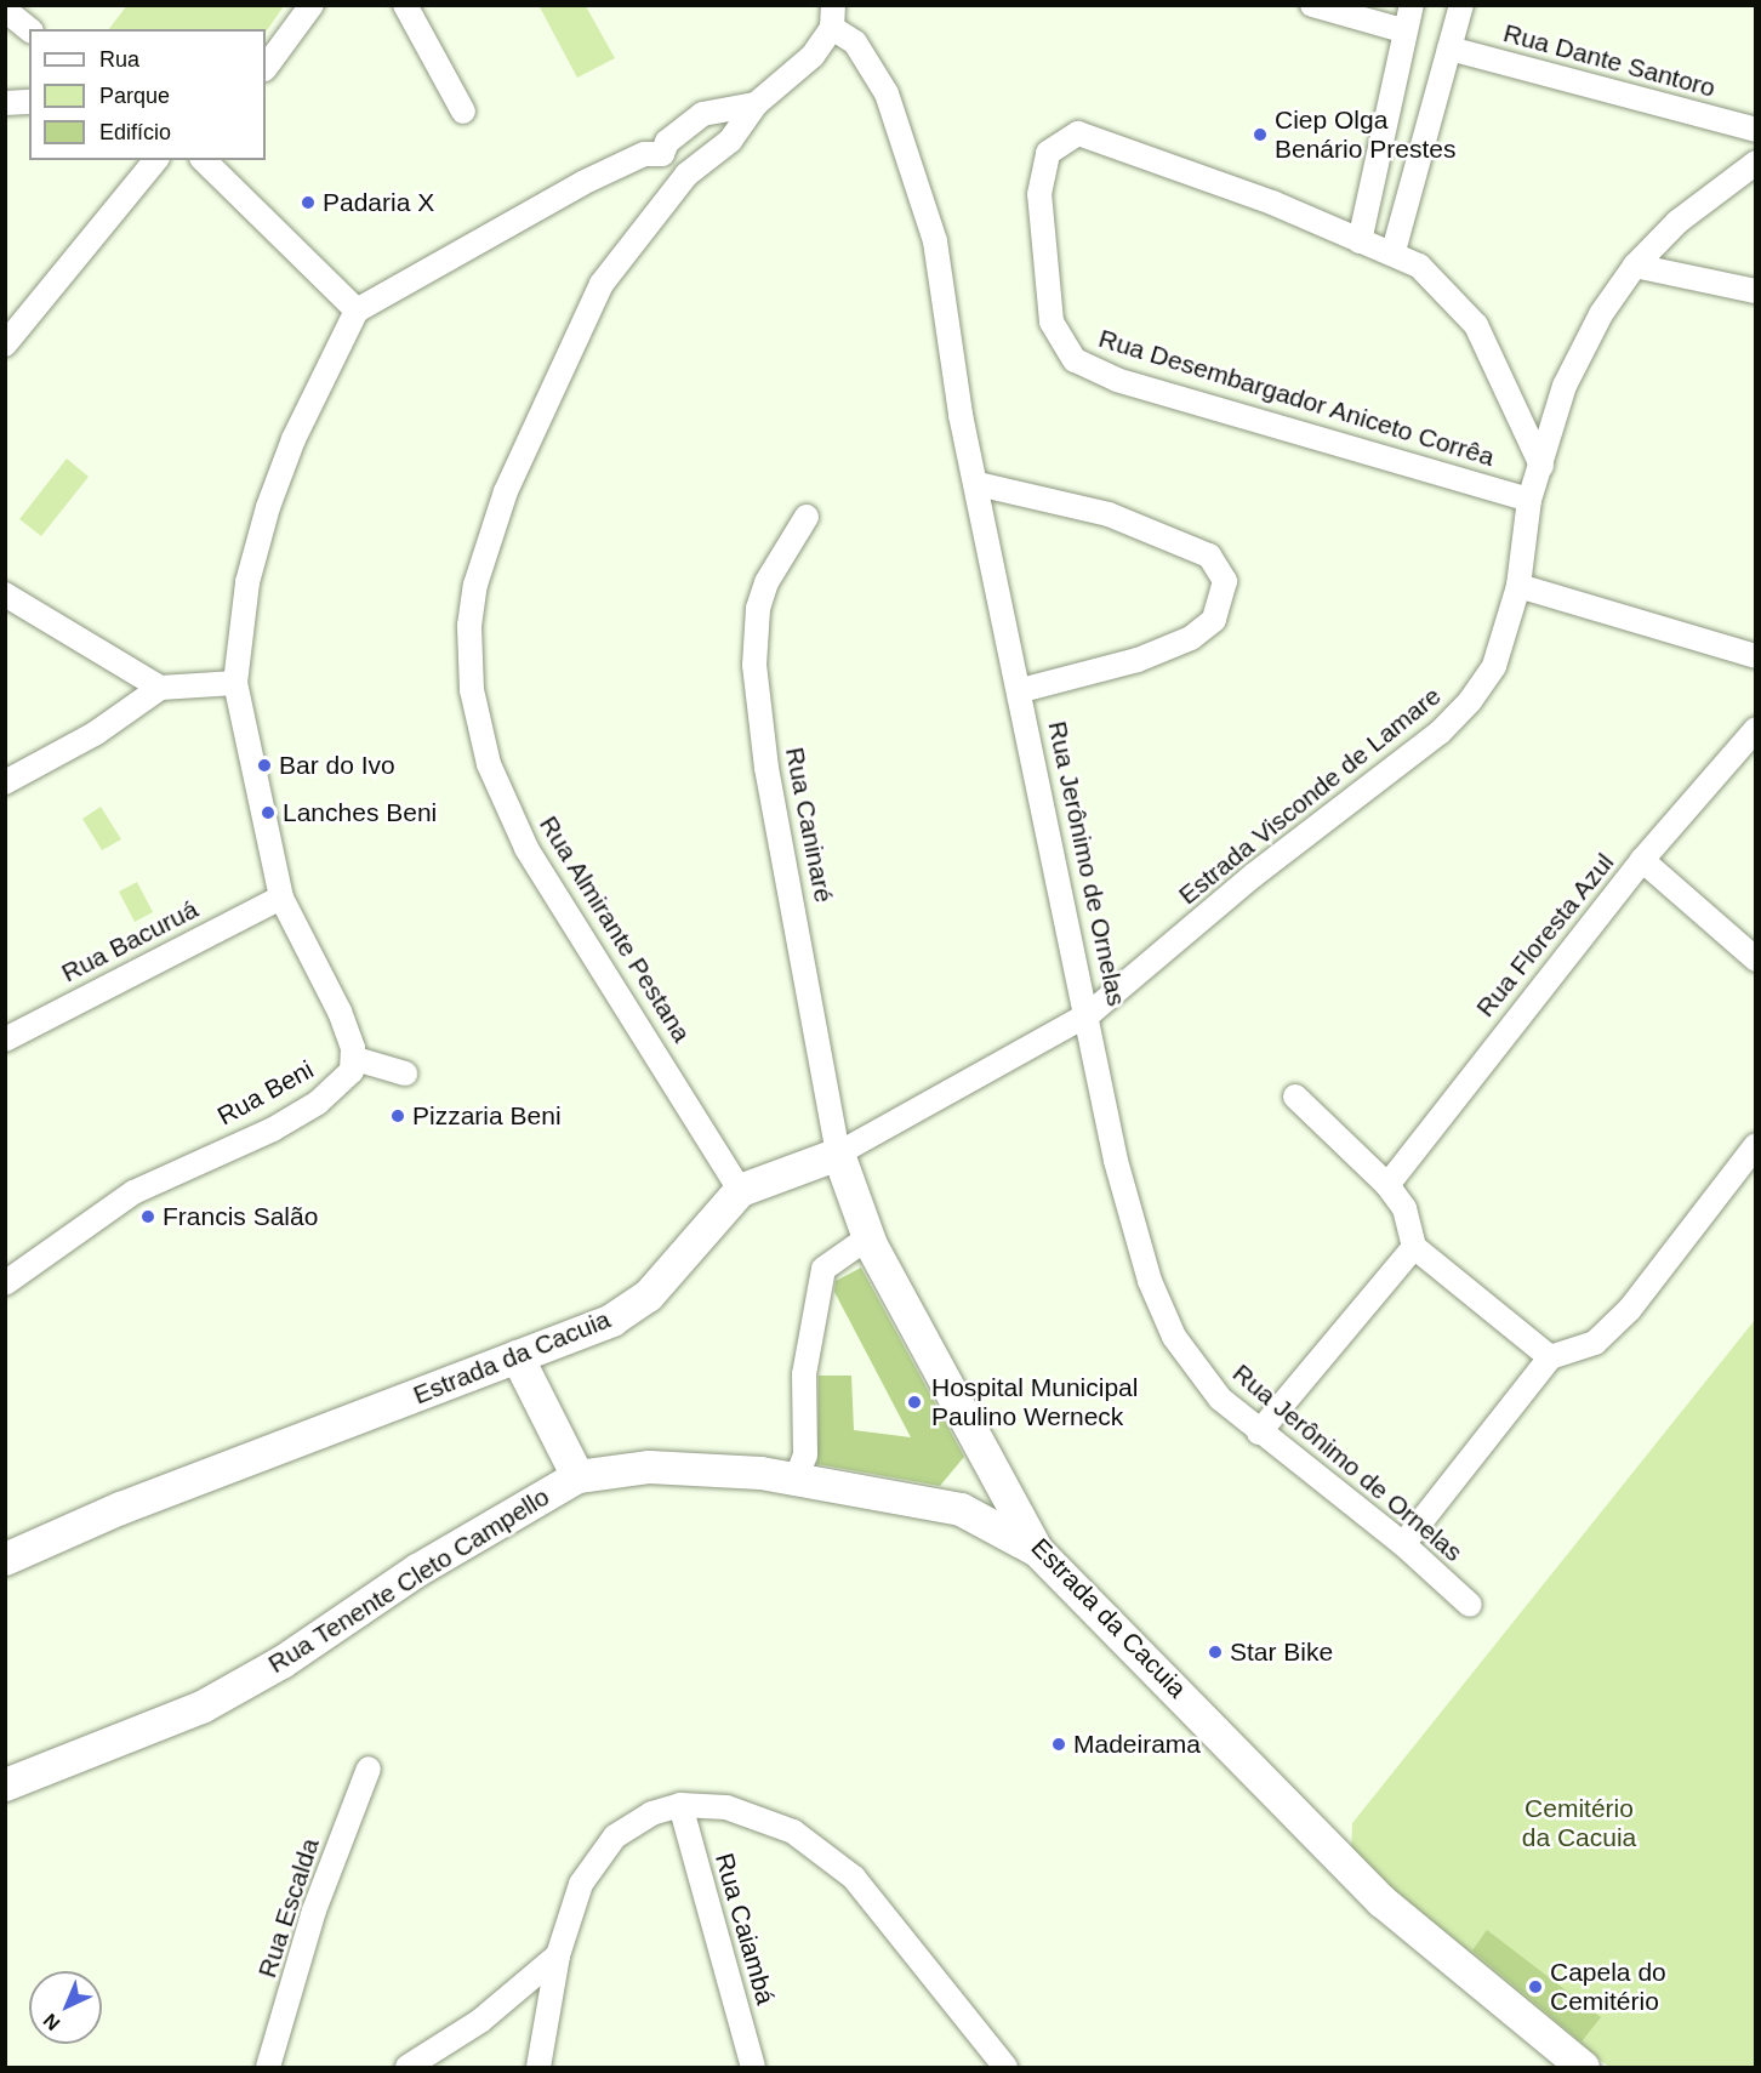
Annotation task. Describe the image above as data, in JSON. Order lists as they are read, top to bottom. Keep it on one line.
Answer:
{"streets":{"main road":["Estrada da Cacuia","Rua Tenente Cleto Campello"],"street":["Rua Dante Santoro","Rua Desembargador Aniceto Corrêa","Estrada Visconde de Lamare","Rua Caninaré","Rua Jerônimo de Ornelas","Rua Almirante Pestana","Rua Floresta Azul","Rua Bacuruá","Rua Beni","Rua Escalda","Rua Caiambá"]},"crossings":[["Rua Desembargador Aniceto Corrêa","Estrada Visconde de Lamare"],["Estrada Visconde de Lamare","Rua Caninaré"],["Estrada Visconde de Lamare","Rua Jerônimo de Ornelas"],["Estrada Visconde de Lamare","Estrada da Cacuia"],["Rua Caninaré","Estrada da Cacuia"],["Rua Almirante Pestana","Estrada da Cacuia"],["Estrada da Cacuia","Rua Tenente Cleto Campello"]],"parks":["Cemitério da Cacuia"],"places":["Ciep Olga Benário Prestes","Padaria X","Bar do Ivo","Lanches Beni","Pizzaria Beni","Francis Salão","Hospital Municipal Paulino Werneck","Star Bike","Madeirama","Capela do Cemitério"],"legend":["Rua","Parque","Edifício"],"north":"bottom left"}
